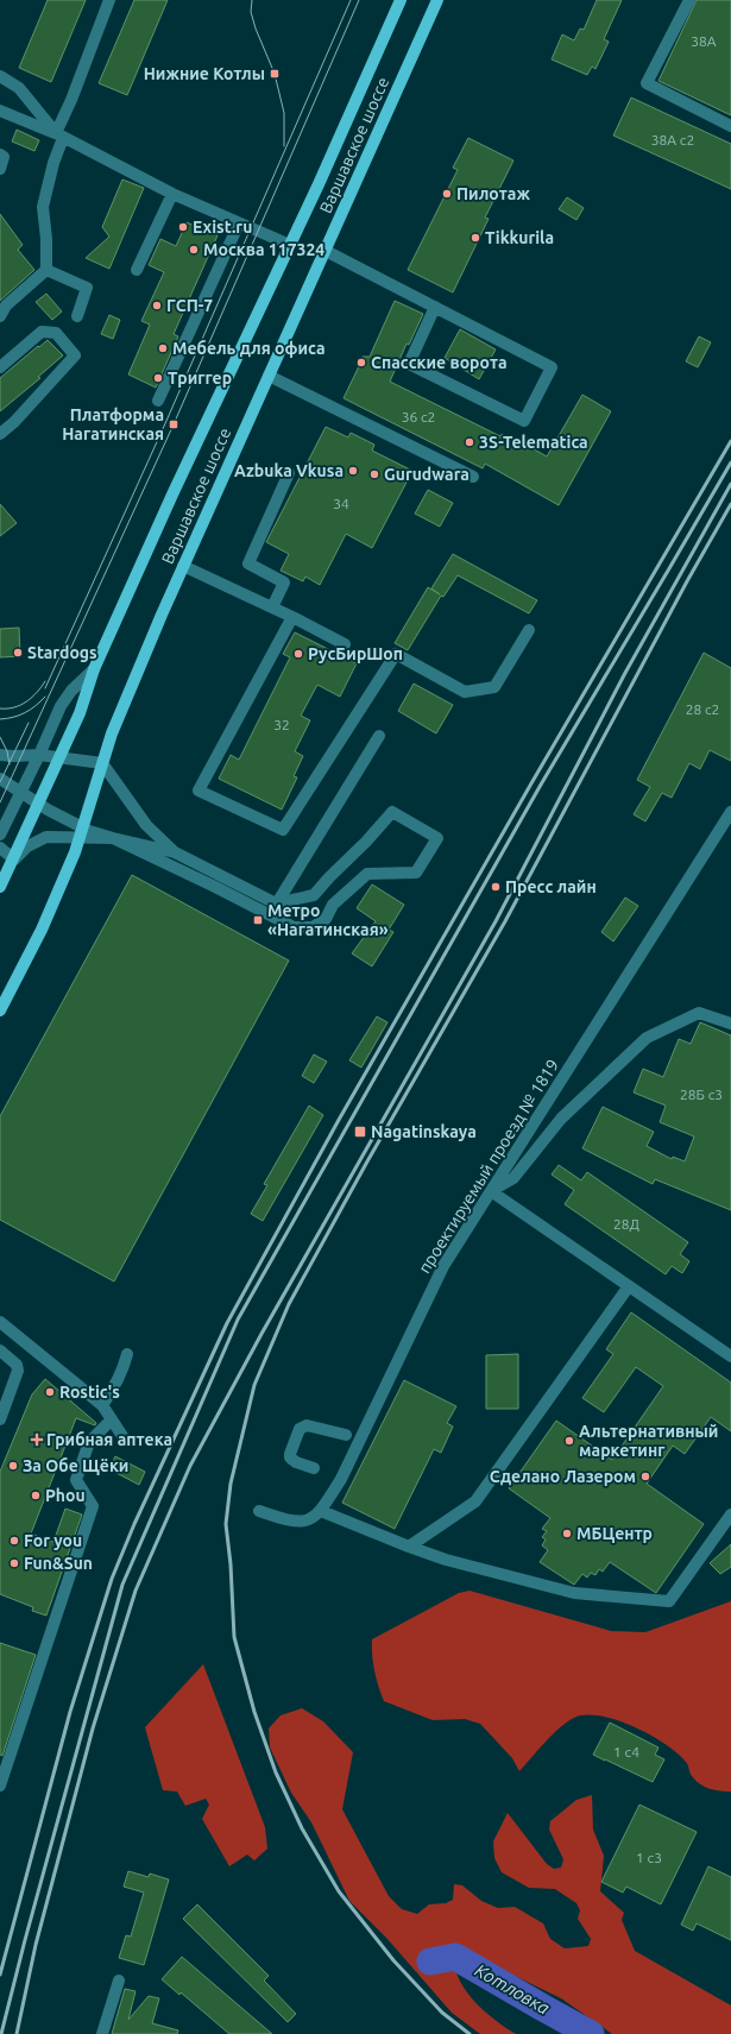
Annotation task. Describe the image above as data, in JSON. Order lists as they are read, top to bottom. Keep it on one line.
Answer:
{"streets":{"main road":["Варшавское шоссе"],"street":["проектируемый проезд № 1819"]},"water":["Котловка"],"places":{"transit":["Нижние Котлы","Платформа Нагатинская","Метро «Нагатинская»","Nagatinskaya"],"other":["Пилотаж","Exist.ru","Tikkurila","Москва 117324","ГСП-7","Мебель для офиса","Спасские ворота","Триггер","3S-Telematica","Azbuka Vkusa","Gurudwara","Stardogs","РусБирШоп","Пресс лайн","Rostic's","Альтернативный маркетинг","За Обе Щёки","Сделано Лазером","Phou","МБЦентр","For you","Fun&Sun"],"health":["Грибная аптека"]},"house_numbers":["38А","38А с2","36 с2","34","28 с2","32","28Б с3","28Д","1 с4","1 с3"]}
